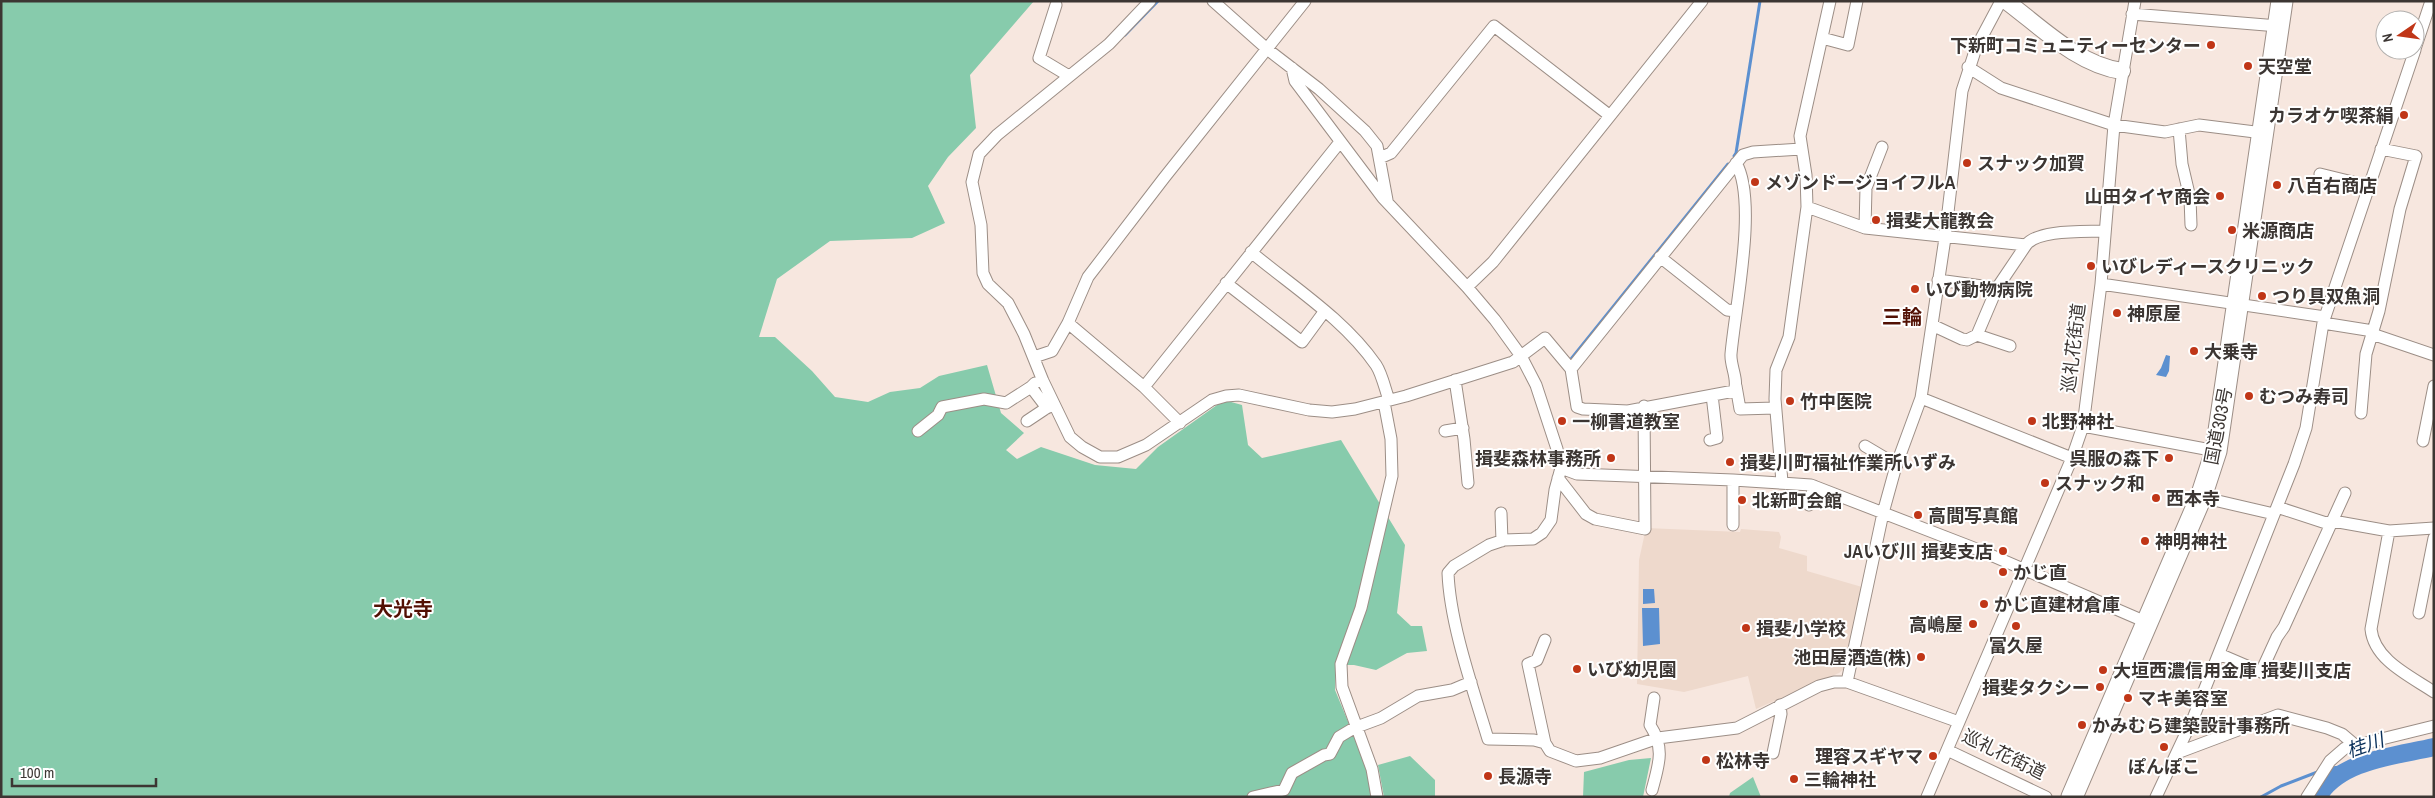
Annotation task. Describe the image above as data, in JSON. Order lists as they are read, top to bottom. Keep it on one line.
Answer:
{"streets":{"highway":["国道303号"],"street":["巡礼花街道"]},"districts":["三輪","大光寺"],"water":["桂川"],"places":["下新町コミュニティーセンター","天空堂","カラオケ喫茶絹","スナック加賀","メゾンドージョイフルA","八百右商店","山田タイヤ商会","揖斐大龍教会","米源商店","いびレディースクリニック","いび動物病院","つり具双魚洞","神原屋","大乗寺","むつみ寿司","竹中医院","一柳書道教室","北野神社","揖斐森林事務所","呉服の森下","揖斐川町福祉作業所いずみ","スナック和","西本寺","北新町会館","高間写真館","神明神社","JAいび川 揖斐支店","かじ直","かじ直建材倉庫","高嶋屋","富久屋","揖斐小学校","池田屋酒造(株)","いび幼児園","大垣西濃信用金庫 揖斐川支店","揖斐タクシー","マキ美容室","かみむら建築設計事務所","ぽんぽこ","理容スギヤマ","松林寺","長源寺","三輪神社"],"scale_bar":"100 m","north":"left"}
